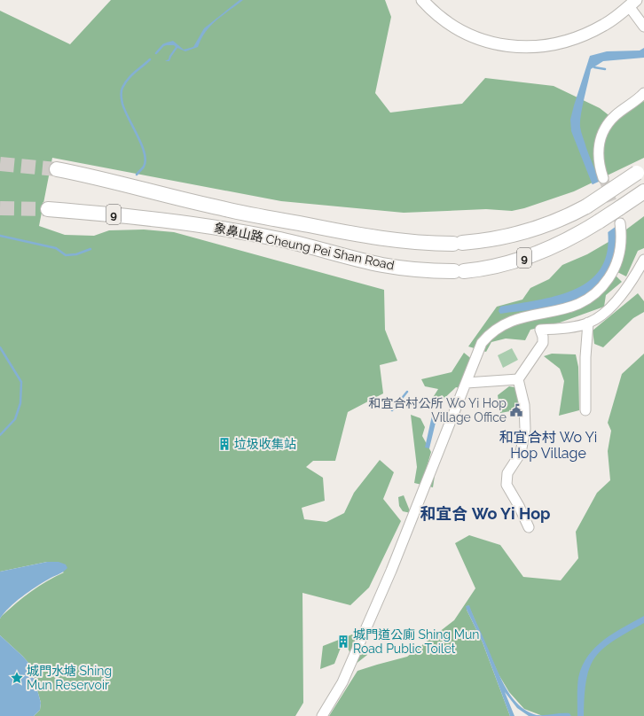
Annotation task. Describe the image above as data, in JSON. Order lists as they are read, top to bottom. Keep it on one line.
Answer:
{"streets":{"highway":["9","象鼻山路 Cheung Pei Shan Road"]},"districts":["和宜合村 Wo Yi Hop Village","和宜合 Wo Yi Hop"],"places":{"public building":["和宜合村公所 Wo Yi Hop Village Office"],"building":["垃圾收集站","城門道公廁 Shing Mun Road Public Toilet"],"place":["城門水塘 Shing Mun Reservoir"]}}
